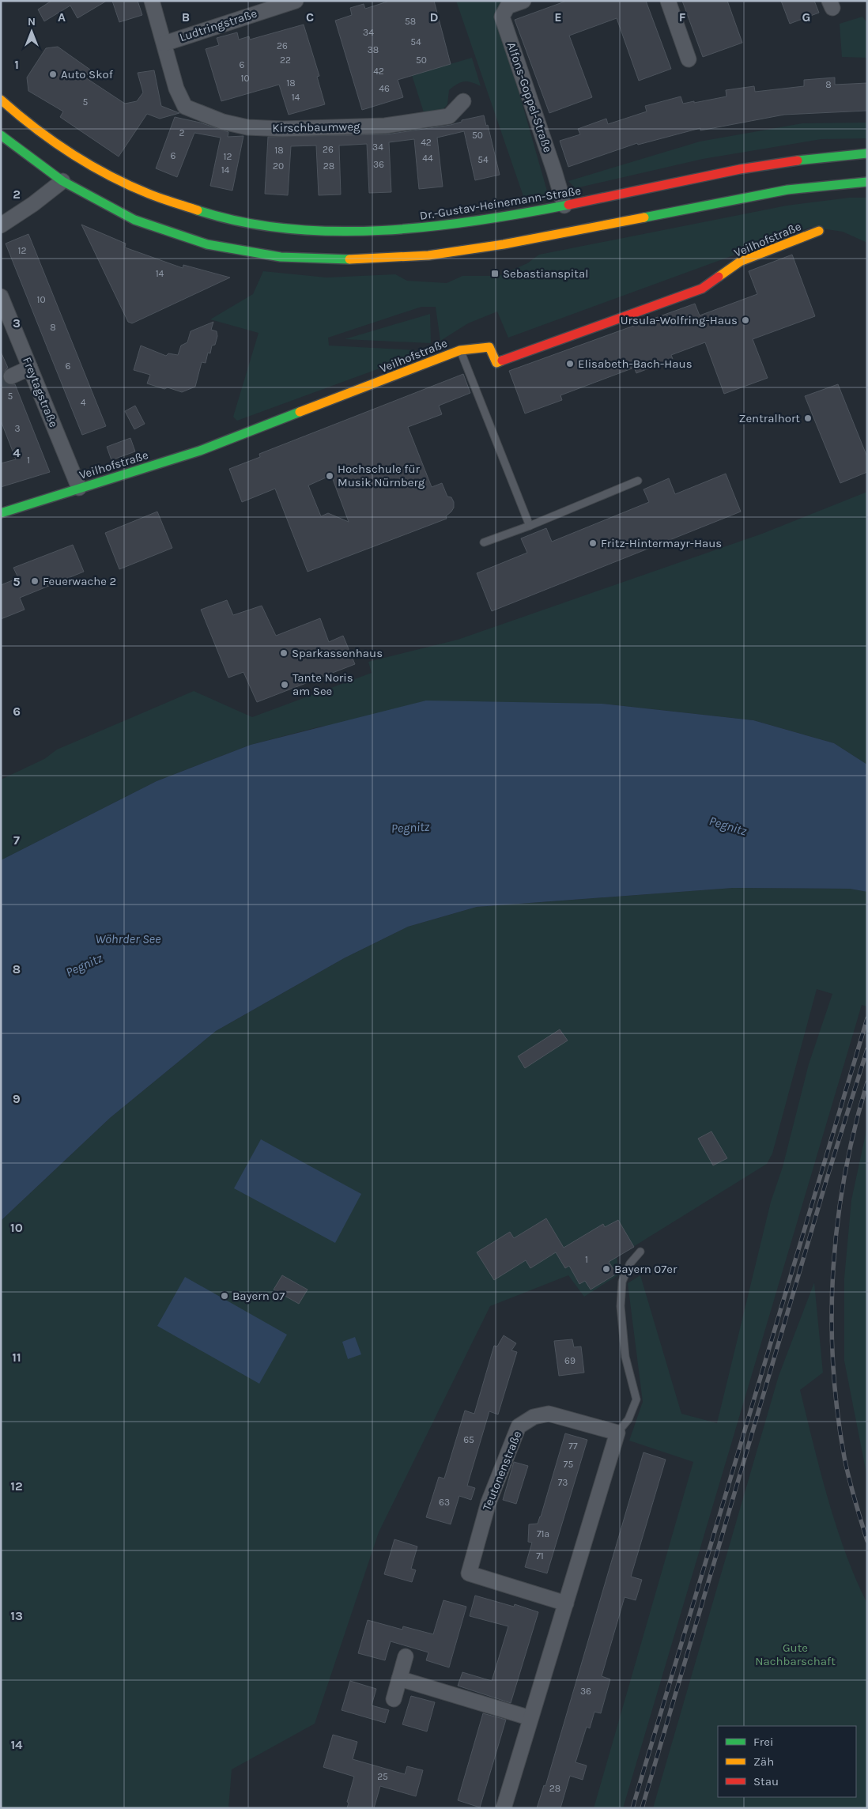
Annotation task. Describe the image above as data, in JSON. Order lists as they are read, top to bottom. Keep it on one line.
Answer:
{"streets":{"main road":["Dr.-Gustav-Heinemann-Straße","Veilhofstraße"],"street":["Ludtringstraße","Alfons-Goppel-Straße","Kirschbaumweg","Freytagstraße","Teutonenstraße"]},"crossings":[["Ludtringstraße","Kirschbaumweg"],["Alfons-Goppel-Straße","Dr.-Gustav-Heinemann-Straße"],["Veilhofstraße","Freytagstraße"]],"water":["Pegnitz","Wöhrder See"],"parks":["Gute Nachbarschaft"],"places":{"other":["Auto Skof","Ursula-Wolfring-Haus","Elisabeth-Bach-Haus","Zentralhort","Hochschule für Musik Nürnberg","Fritz-Hintermayr-Haus","Feuerwache 2","Sparkassenhaus","Tante Noris am See","Bayern 07er","Bayern 07"],"transit":["Sebastianspital"]},"house_numbers":["58","34","54","26","38","22","50","6","42","10","18","8","46","14","5","2","50","42","34","26","18","6","12","44","54","36","20","28","14","12","14","10","8","6","5","4","3","1","1","69","65","77","75","73","63","71a","71","36","25","28"],"legend":["Frei","Zäh","Stau"],"north":"top","grid":{"columns":["A","B","C","D","E","F","G"],"rows":["1","2","3","4","5","6","7","8","9","10","11","12","13","14"]}}
